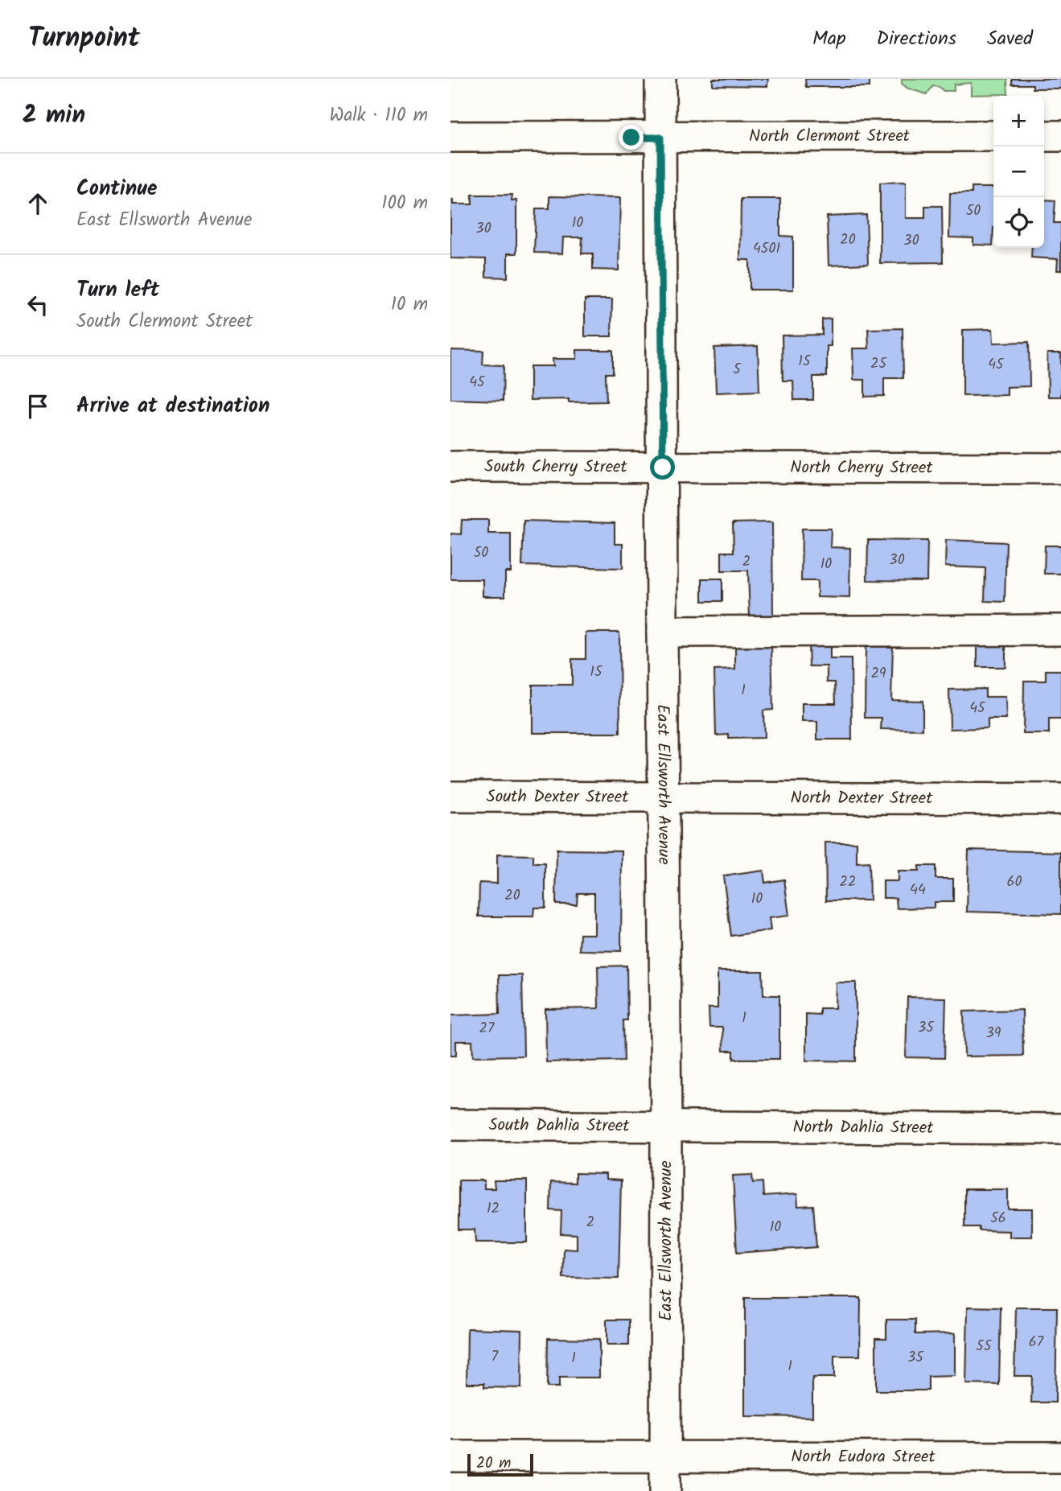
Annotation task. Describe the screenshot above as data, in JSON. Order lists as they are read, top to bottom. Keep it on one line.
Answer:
{"streets":{"street":["North Clermont Street","South Cherry Street","North Cherry Street","East Ellsworth Avenue","South Dexter Street","North Dexter Street","South Dahlia Street","North Dahlia Street","North Eudora Street"]},"crossings":[["North Clermont Street","East Ellsworth Avenue"],["South Cherry Street","North Cherry Street"],["South Cherry Street","East Ellsworth Avenue"],["North Cherry Street","East Ellsworth Avenue"],["East Ellsworth Avenue","South Dexter Street"],["East Ellsworth Avenue","North Dexter Street"],["East Ellsworth Avenue","South Dahlia Street"],["East Ellsworth Avenue","North Dahlia Street"],["East Ellsworth Avenue","North Eudora Street"],["South Dexter Street","North Dexter Street"],["South Dahlia Street","North Dahlia Street"]],"house_numbers":["50","10","30","20","30","4501","15","25","45","5","45","50","30","2","10","15","29","1","45","22","60","44","20","10","1","35","27","39","12","56","2","10","67","55","7","35","1","1"],"scale_bar":"20 m","page":{"header":"Turnpoint","nav":["Map","Directions","Saved"],"heading":["2 min","Walk · 110 m"],"map_buttons":["+","−"],"list":[["Continue","East Ellsworth Avenue","100 m"],["Turn left","South Clermont Street","10 m"],"Arrive at destination"],"scale":"20 m"}}
